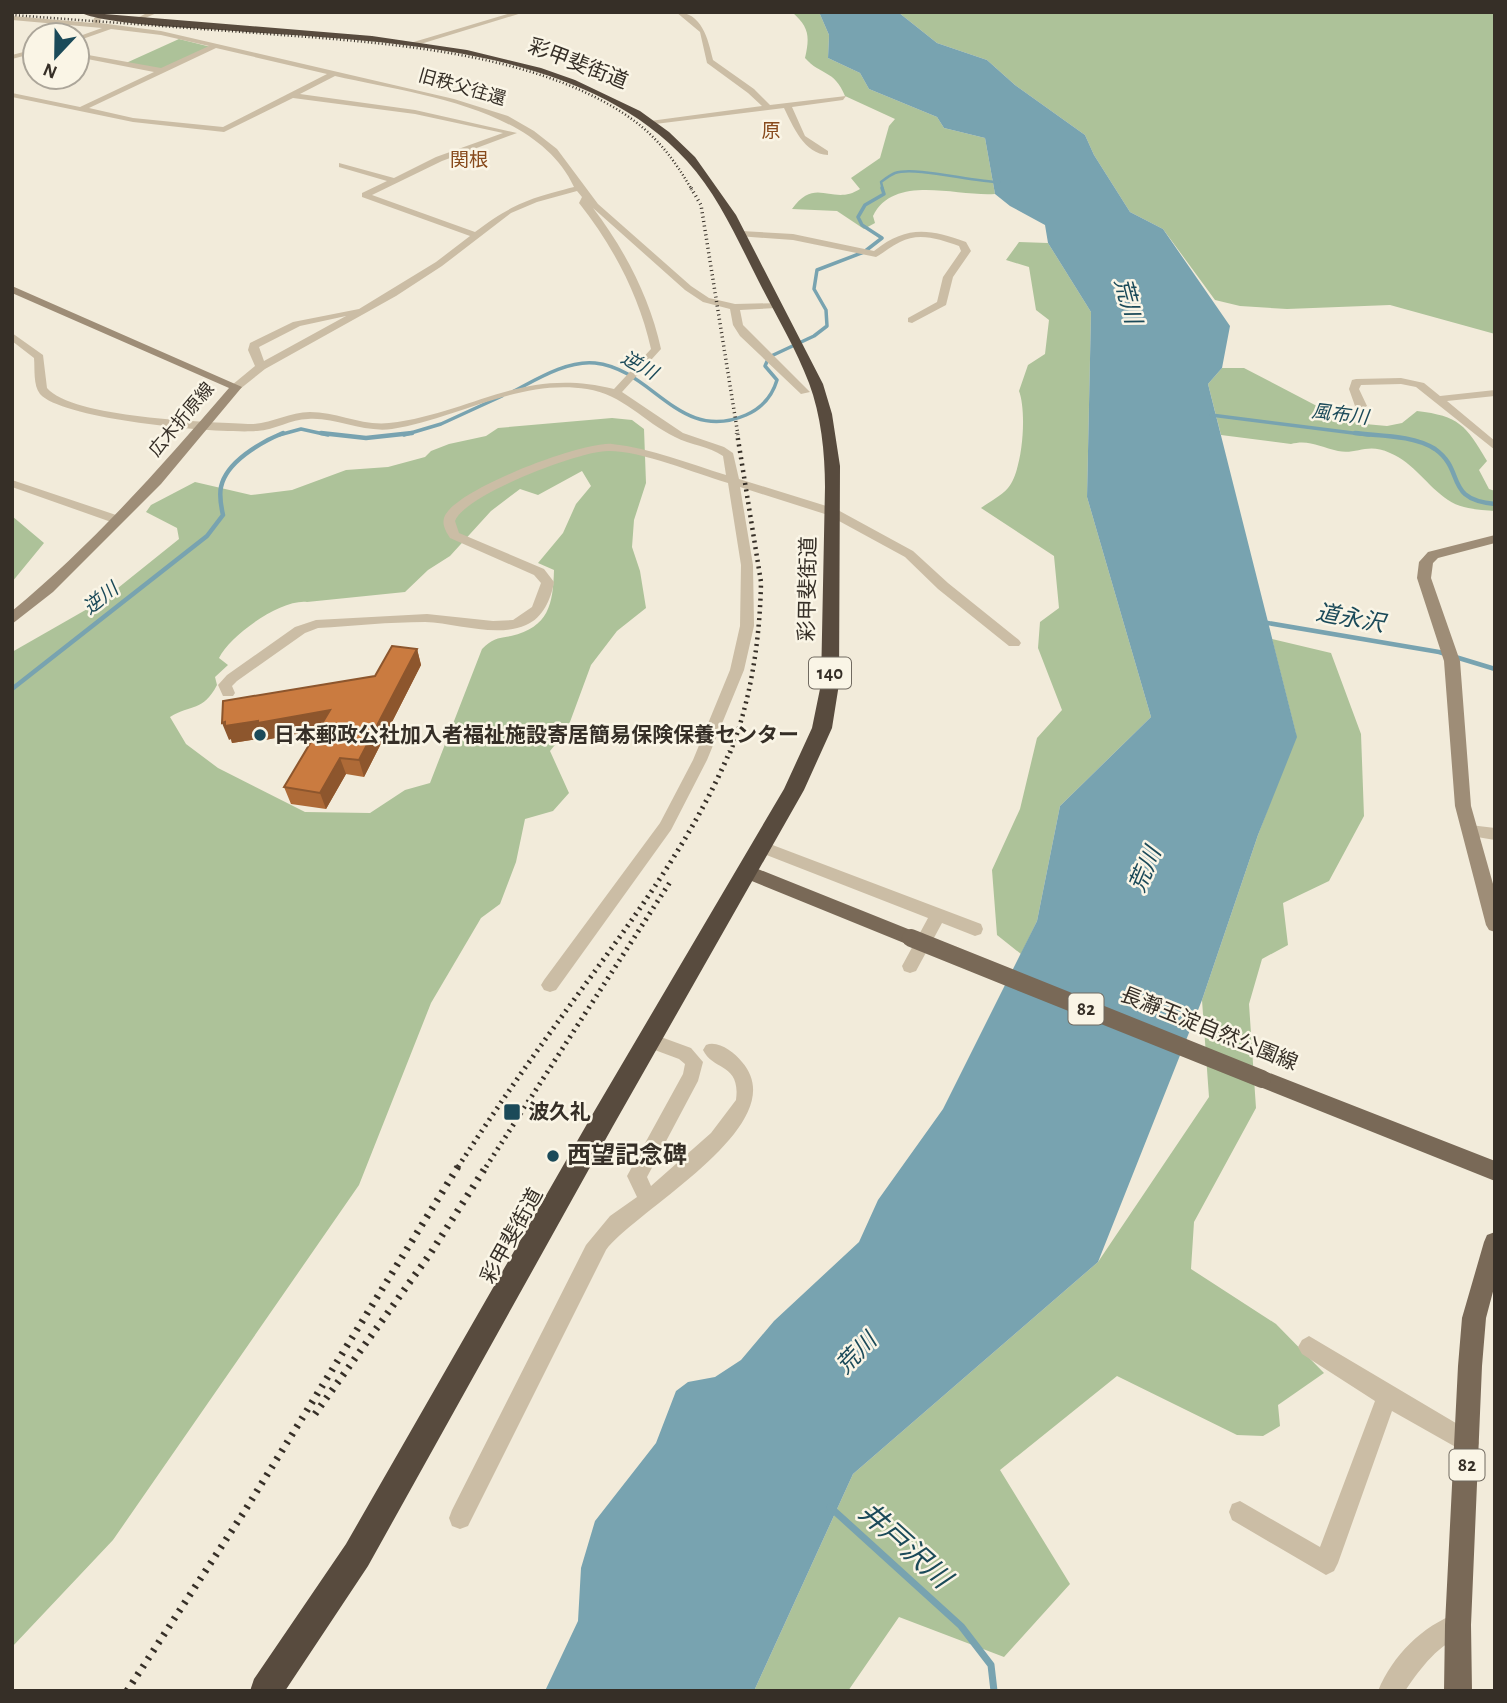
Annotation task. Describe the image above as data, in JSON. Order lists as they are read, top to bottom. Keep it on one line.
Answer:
{"streets":{"highway":["彩甲斐街道","140"],"main road":["広木折原線","82","長瀞玉淀自然公園線"],"street":["旧秩父往還"]},"crossings":[["彩甲斐街道","旧秩父往還"],["彩甲斐街道","長瀞玉淀自然公園線"]],"districts":["原","関根"],"water":["荒川","逆川","風布川","道永沢","井戸沢川"],"places":{"other":["日本郵政公社加入者福祉施設寄居簡易保険保養センター","西望記念碑"],"transit":["波久礼"]},"north":"bottom"}
